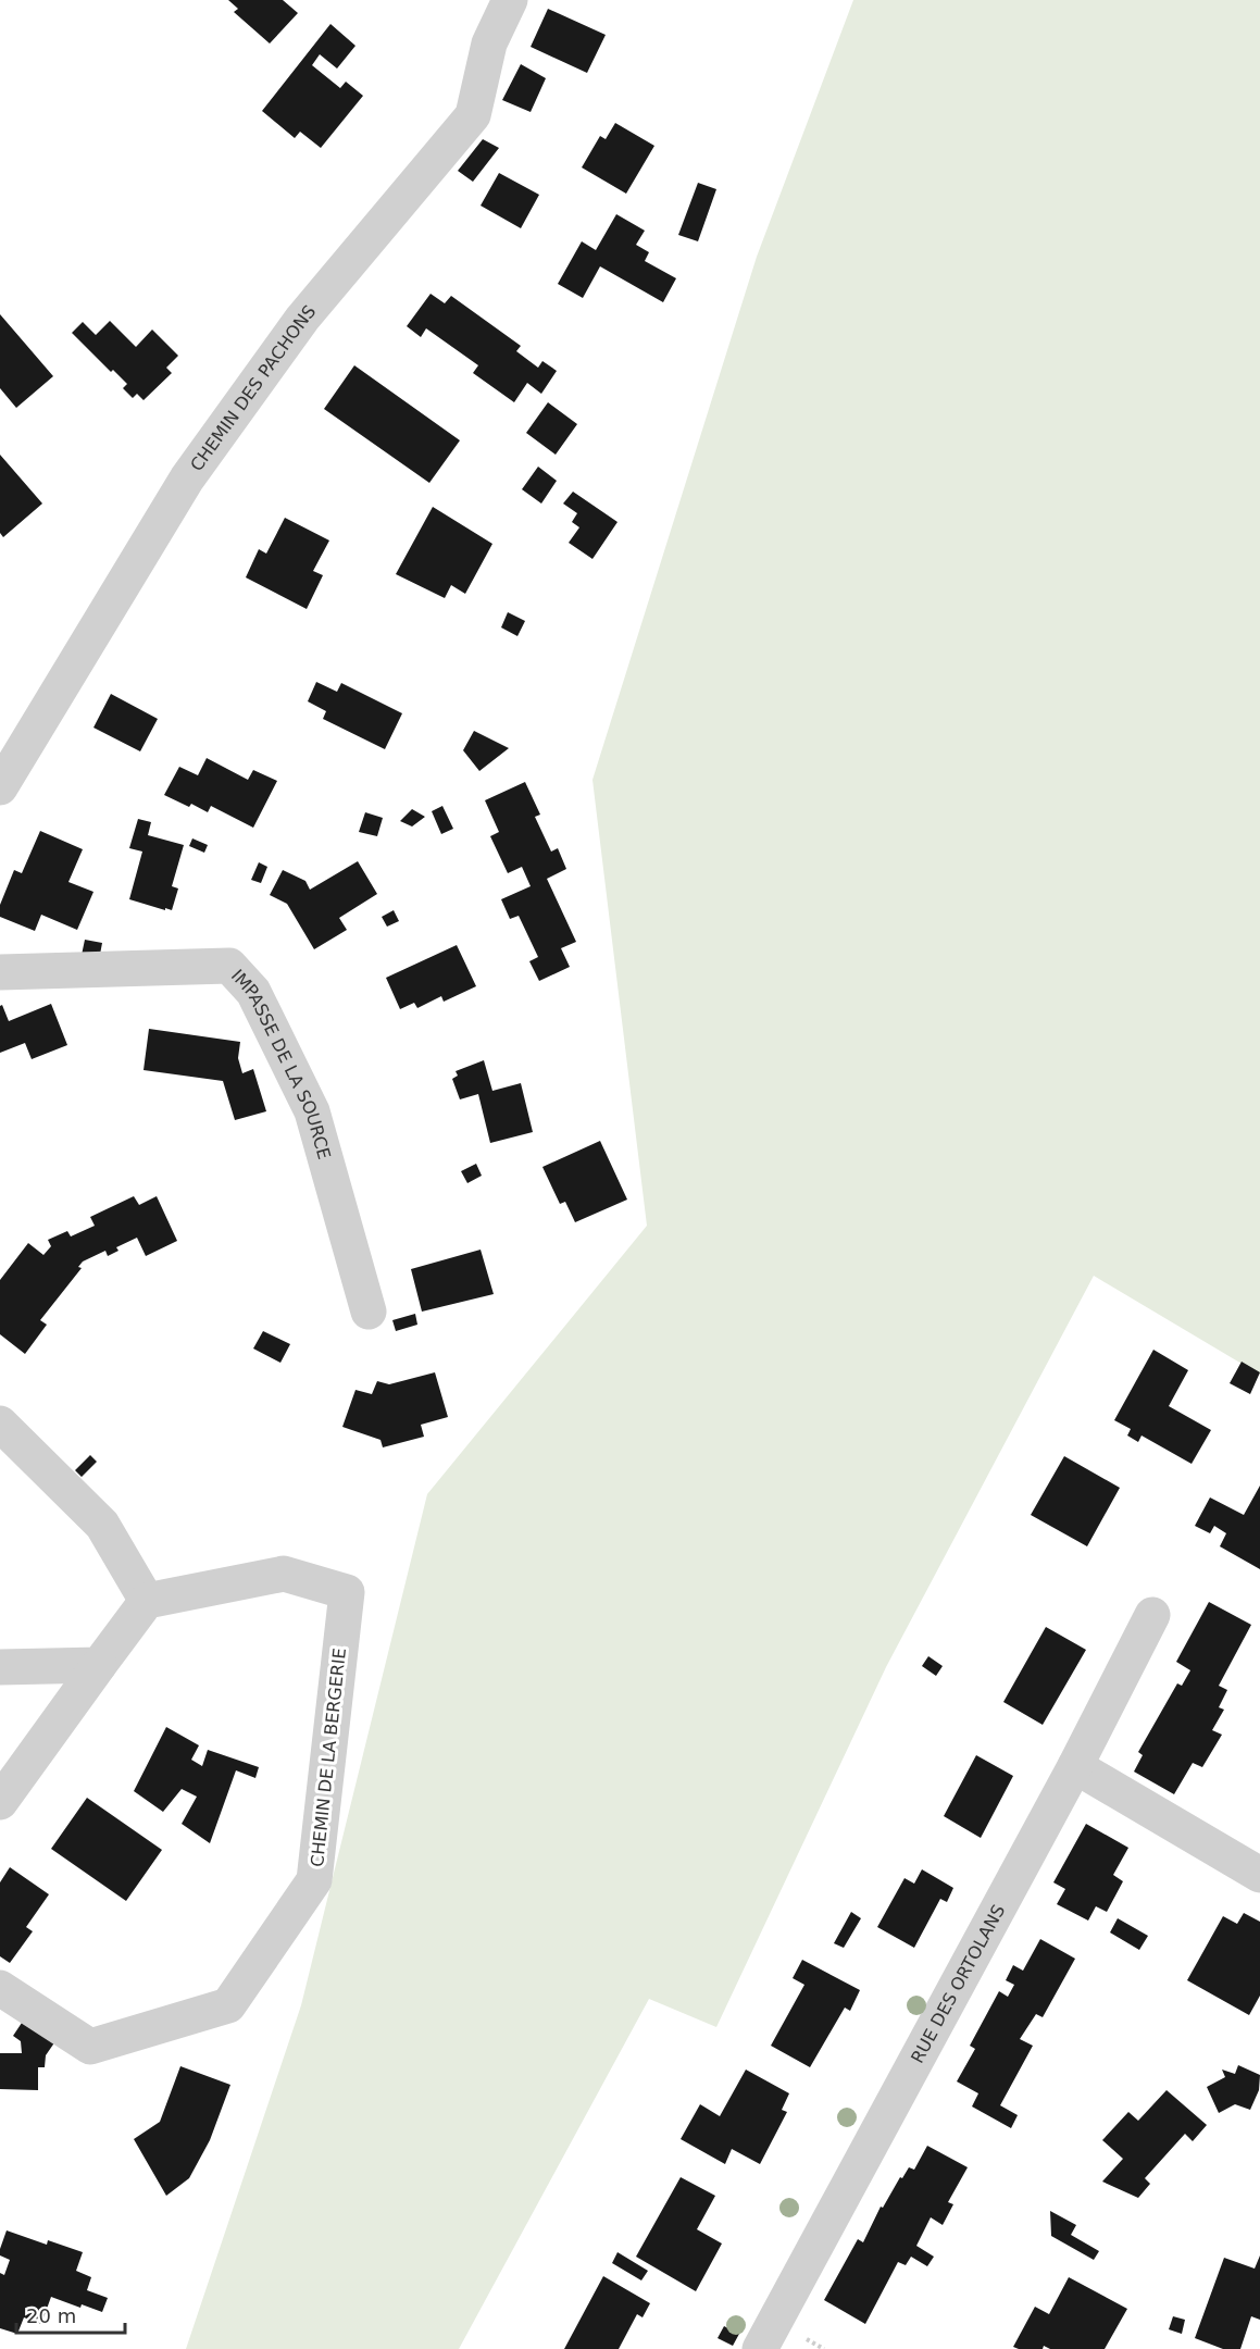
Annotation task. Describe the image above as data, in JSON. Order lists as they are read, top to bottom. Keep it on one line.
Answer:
{"streets":{"street":["CHEMIN DES PACHONS","IMPASSE DE LA SOURCE","CHEMIN DE LA BERGERIE","RUE DES ORTOLANS"]},"scale_bar":"20 m"}
